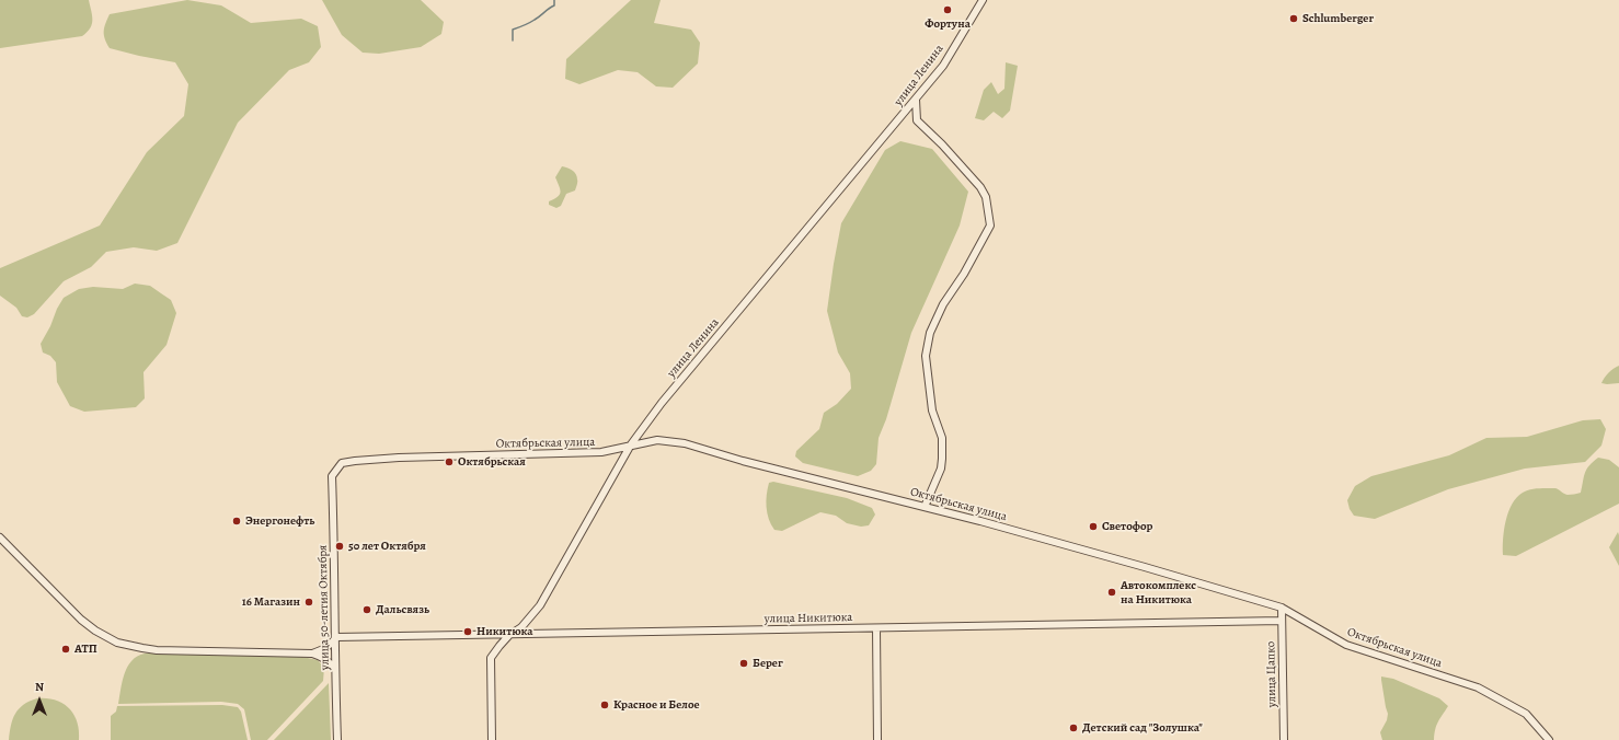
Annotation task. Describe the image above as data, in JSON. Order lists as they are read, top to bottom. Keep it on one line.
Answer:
{"streets":{"street":["улица Ленина","Октябрьская улица","улица 50-летия Октября","улица Никитюка","улица Цапко"]},"crossings":[["улица Ленина","Октябрьская улица"],["улица Ленина","улица Никитюка"],["Октябрьская улица","улица 50-летия Октября"],["Октябрьская улица","улица Цапко"],["улица 50-летия Октября","улица Никитюка"],["улица Никитюка","улица Цапко"]],"places":["Фортуна","Schlumberger","Октябрьская","Энергонефть","Светофор","50 лет Октября","Автокомплекс на Никитюка","16 Магазин","Дальсвязь","Никитюка","АТП","Берег","Красное и Белое","Детский сад \"Золушка\""],"north":"top"}
